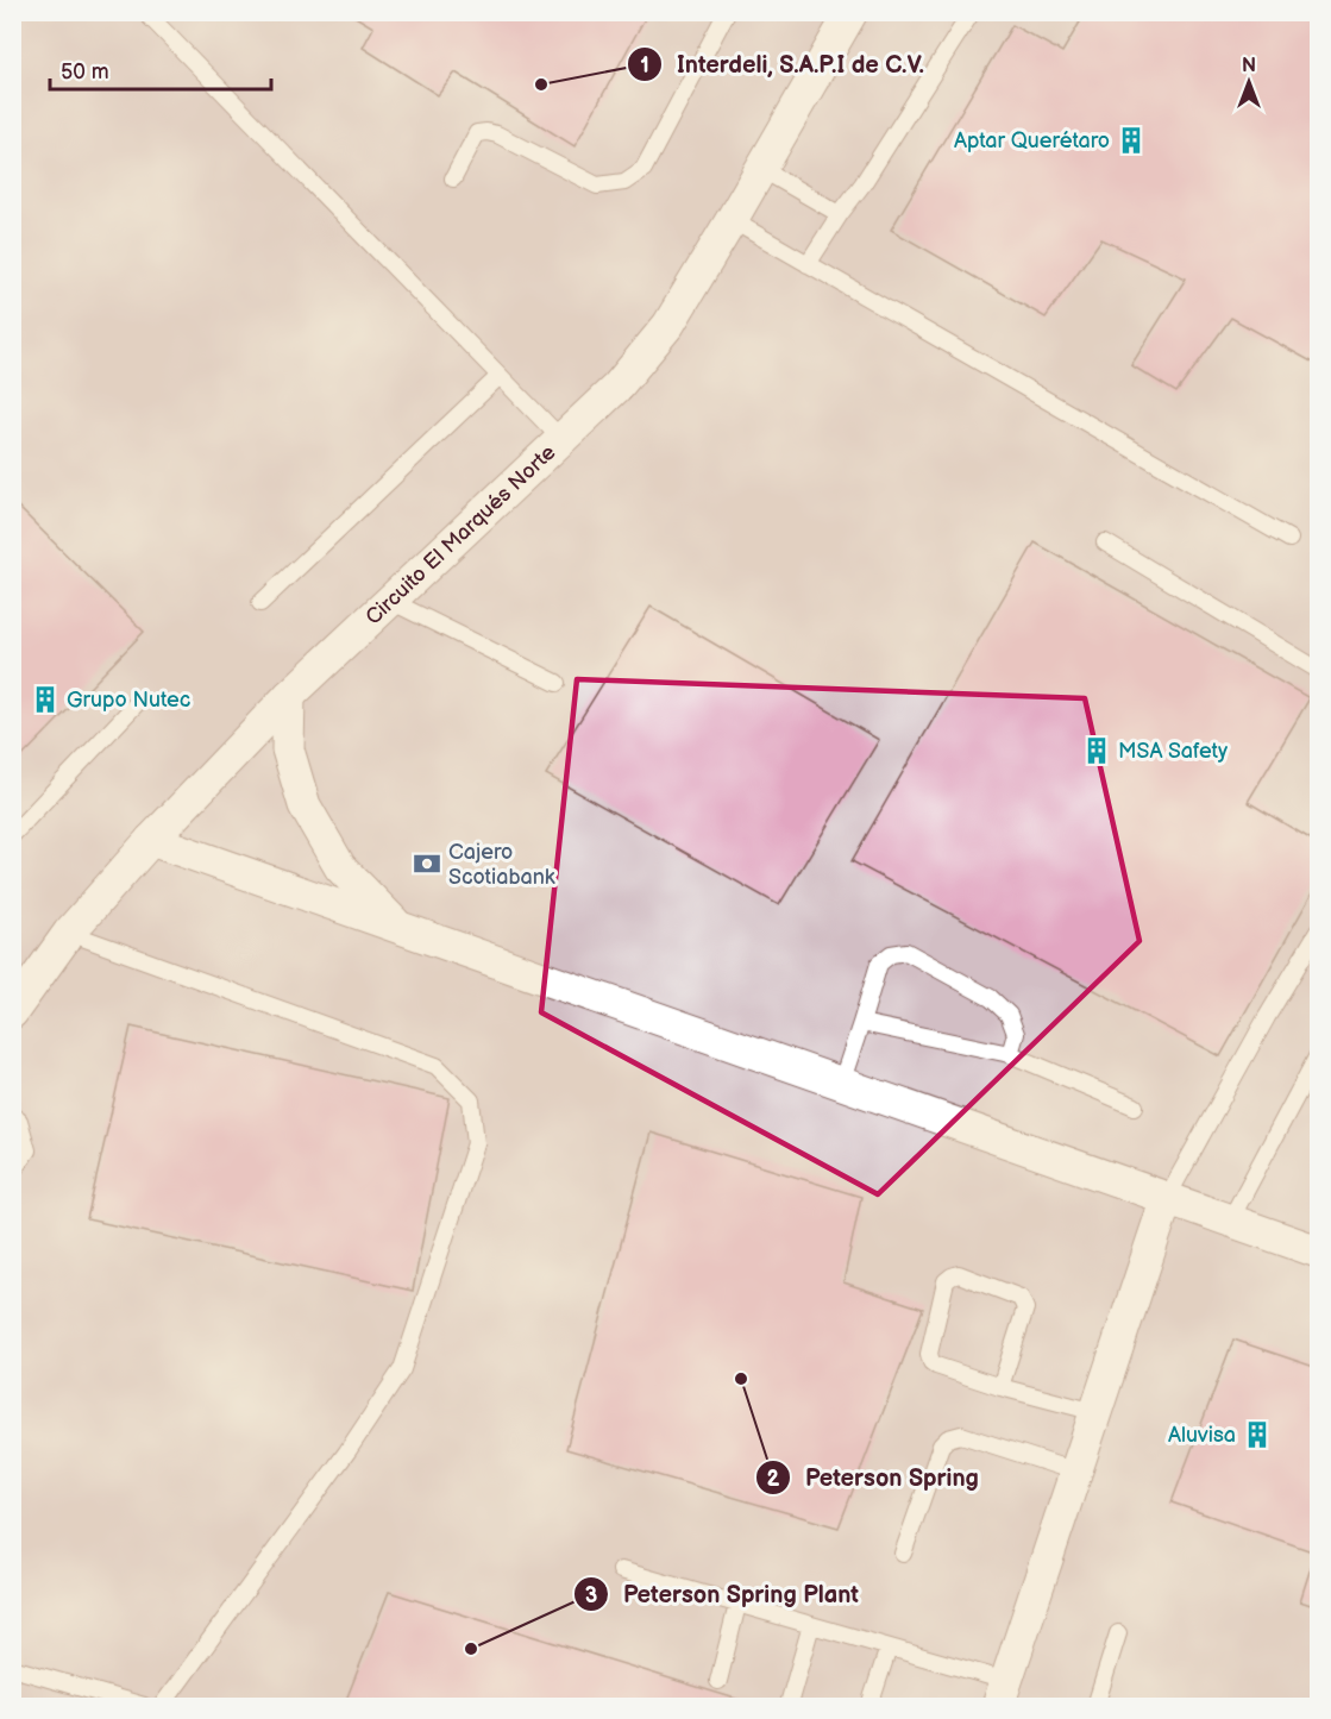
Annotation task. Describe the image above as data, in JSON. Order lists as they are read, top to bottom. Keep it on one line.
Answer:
{"streets":{"street":["Circuito El Marqués Norte"]},"places":{"other":["Interdeli, S.A.P.I de C.V.","Peterson Spring","Peterson Spring Plant"],"building":["Aptar Querétaro","Grupo Nutec","MSA Safety","Aluvisa"],"bank":["Cajero Scotiabank"]},"scale_bar":"50 m","north":"top"}
